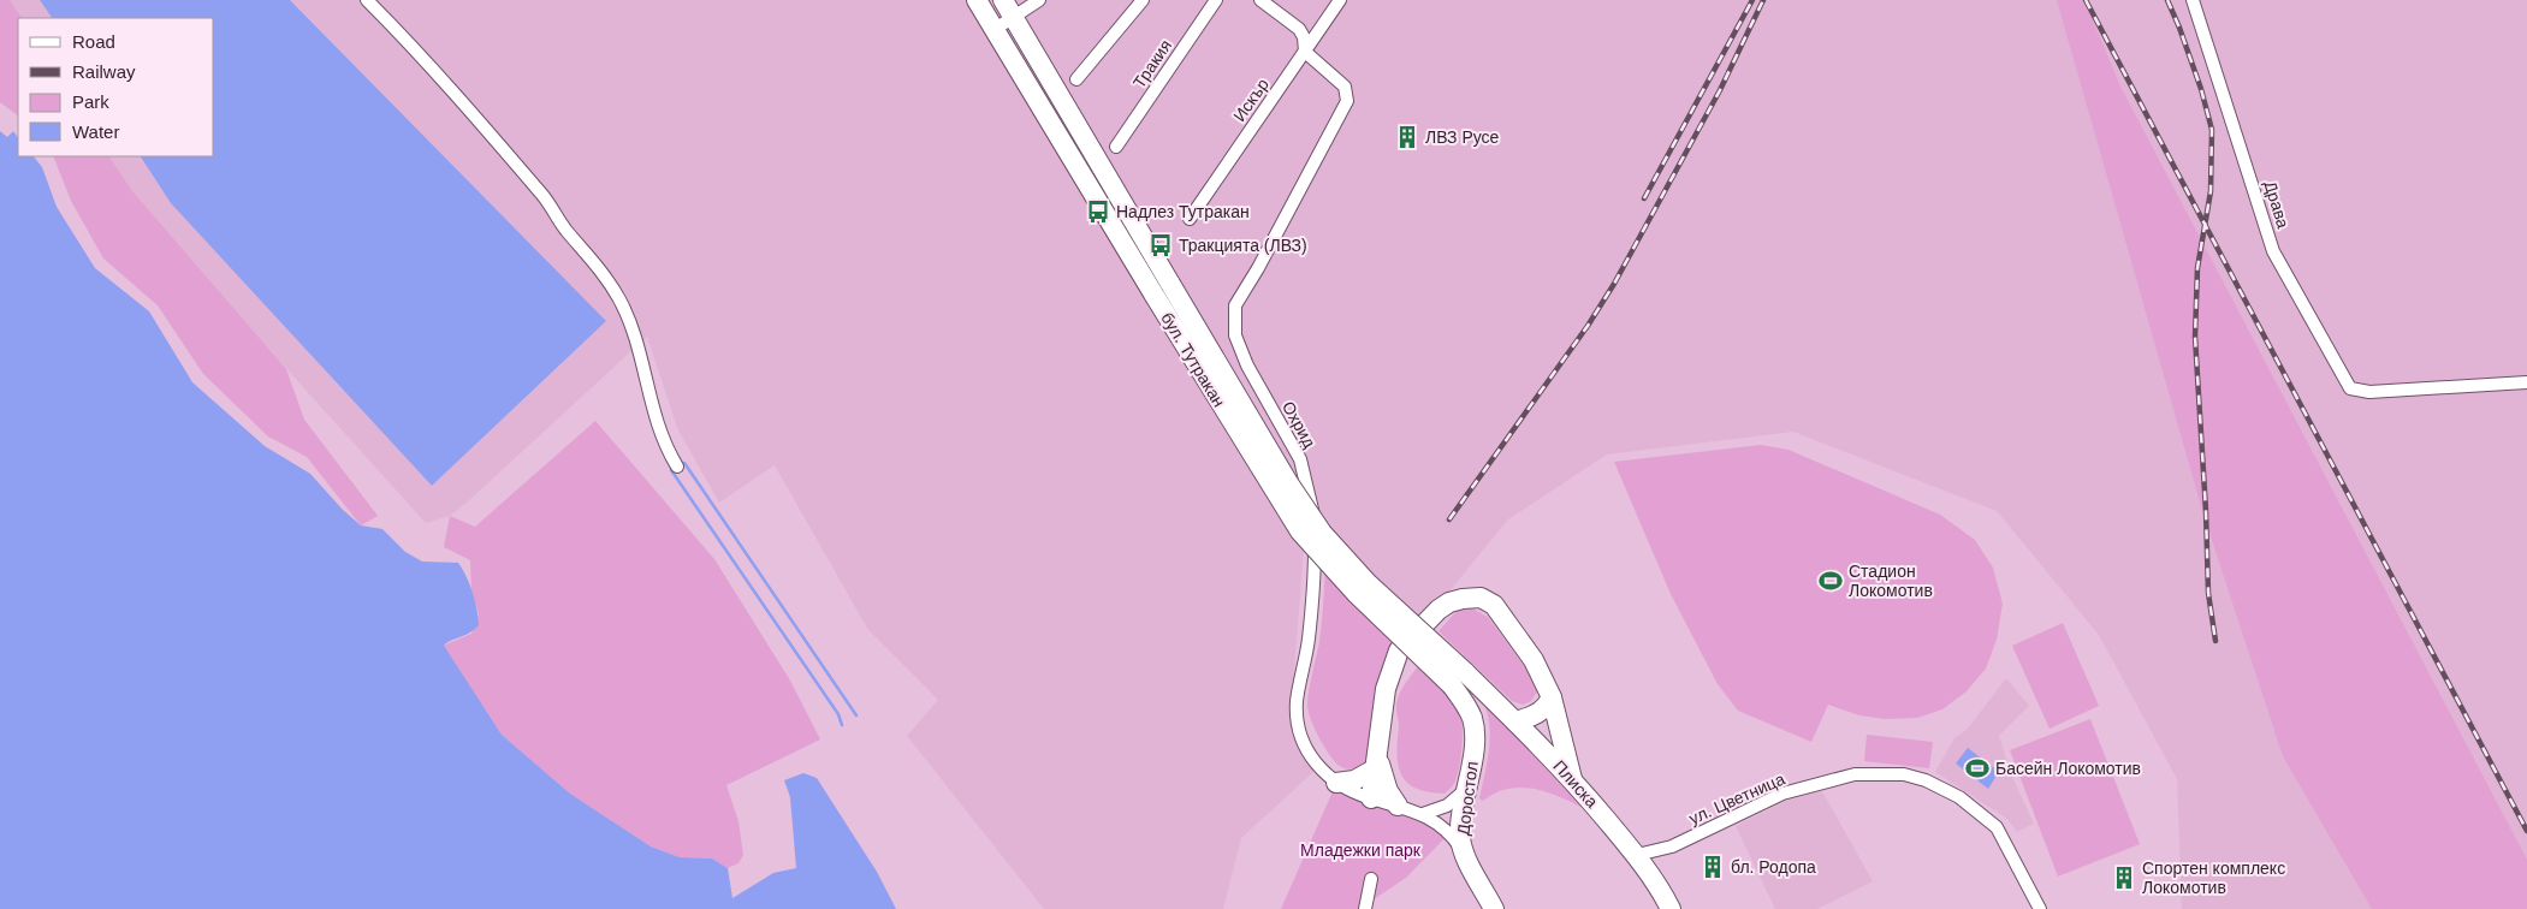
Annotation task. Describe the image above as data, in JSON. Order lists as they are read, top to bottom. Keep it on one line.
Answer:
{"streets":{"main road":["бул. Тутракан","Плиска","Доростол"],"street":["Тракия","Искър","Драва","Охрид","ул. Цветница"]},"crossings":[["Искър","Охрид"],["бул. Тутракан","Плиска"],["бул. Тутракан","Доростол"],["Охрид","Доростол"],["Плиска","Доростол"],["Плиска","ул. Цветница"]],"parks":["Младежки парк"],"places":{"building":["ЛВЗ Русе","бл. Родопа","Спортен комплекс Локомотив"],"bus stop":["Надлез Тутракан","Тракцията (ЛВЗ)"],"sports":["Стадион Локомотив","Басейн Локомотив"]},"legend":["Road","Railway","Park","Water"]}
